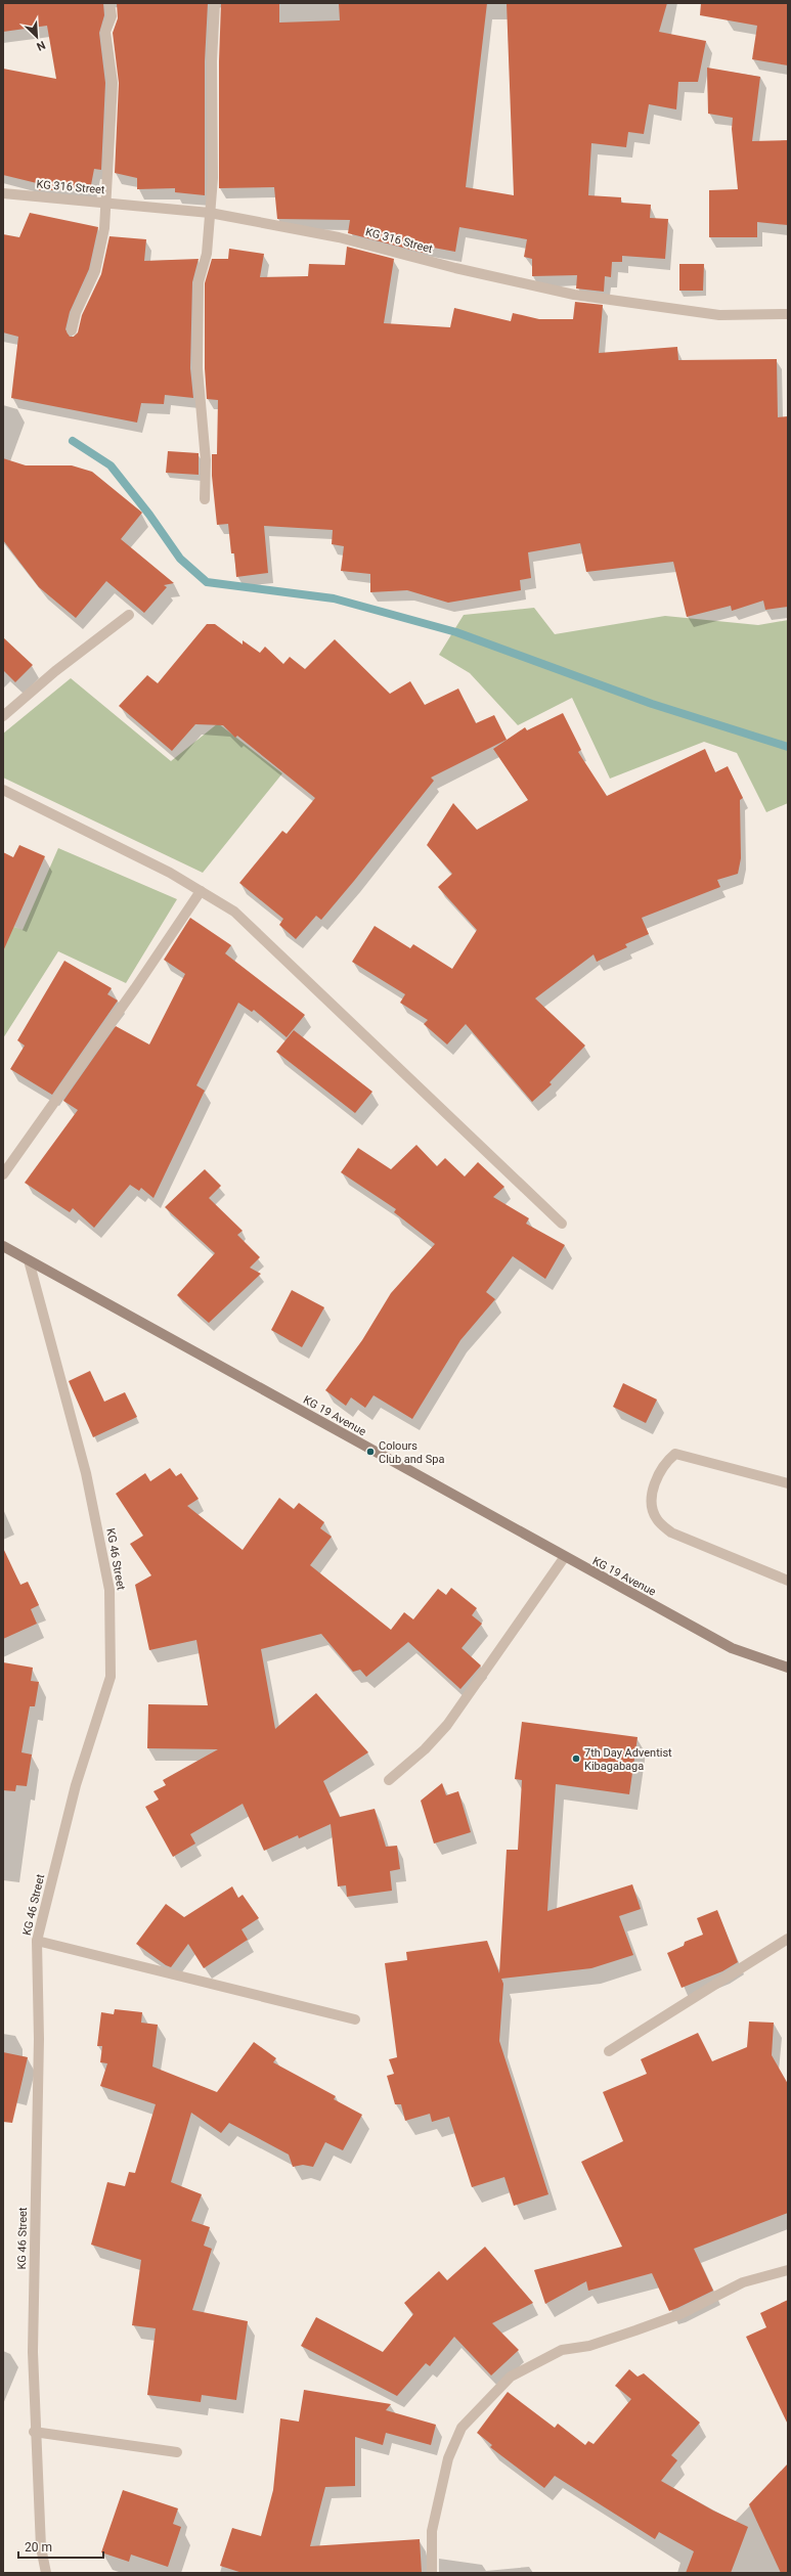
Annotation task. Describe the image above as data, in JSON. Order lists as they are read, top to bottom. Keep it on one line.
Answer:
{"streets":{"main road":["KG 19 Avenue"],"street":["KG 316 Street","KG 46 Street"]},"crossings":[["KG 19 Avenue","KG 46 Street"]],"places":["Colours Club and Spa","7th Day Adventist Kibagabaga"],"scale_bar":"20 m","north":"bottom right"}
